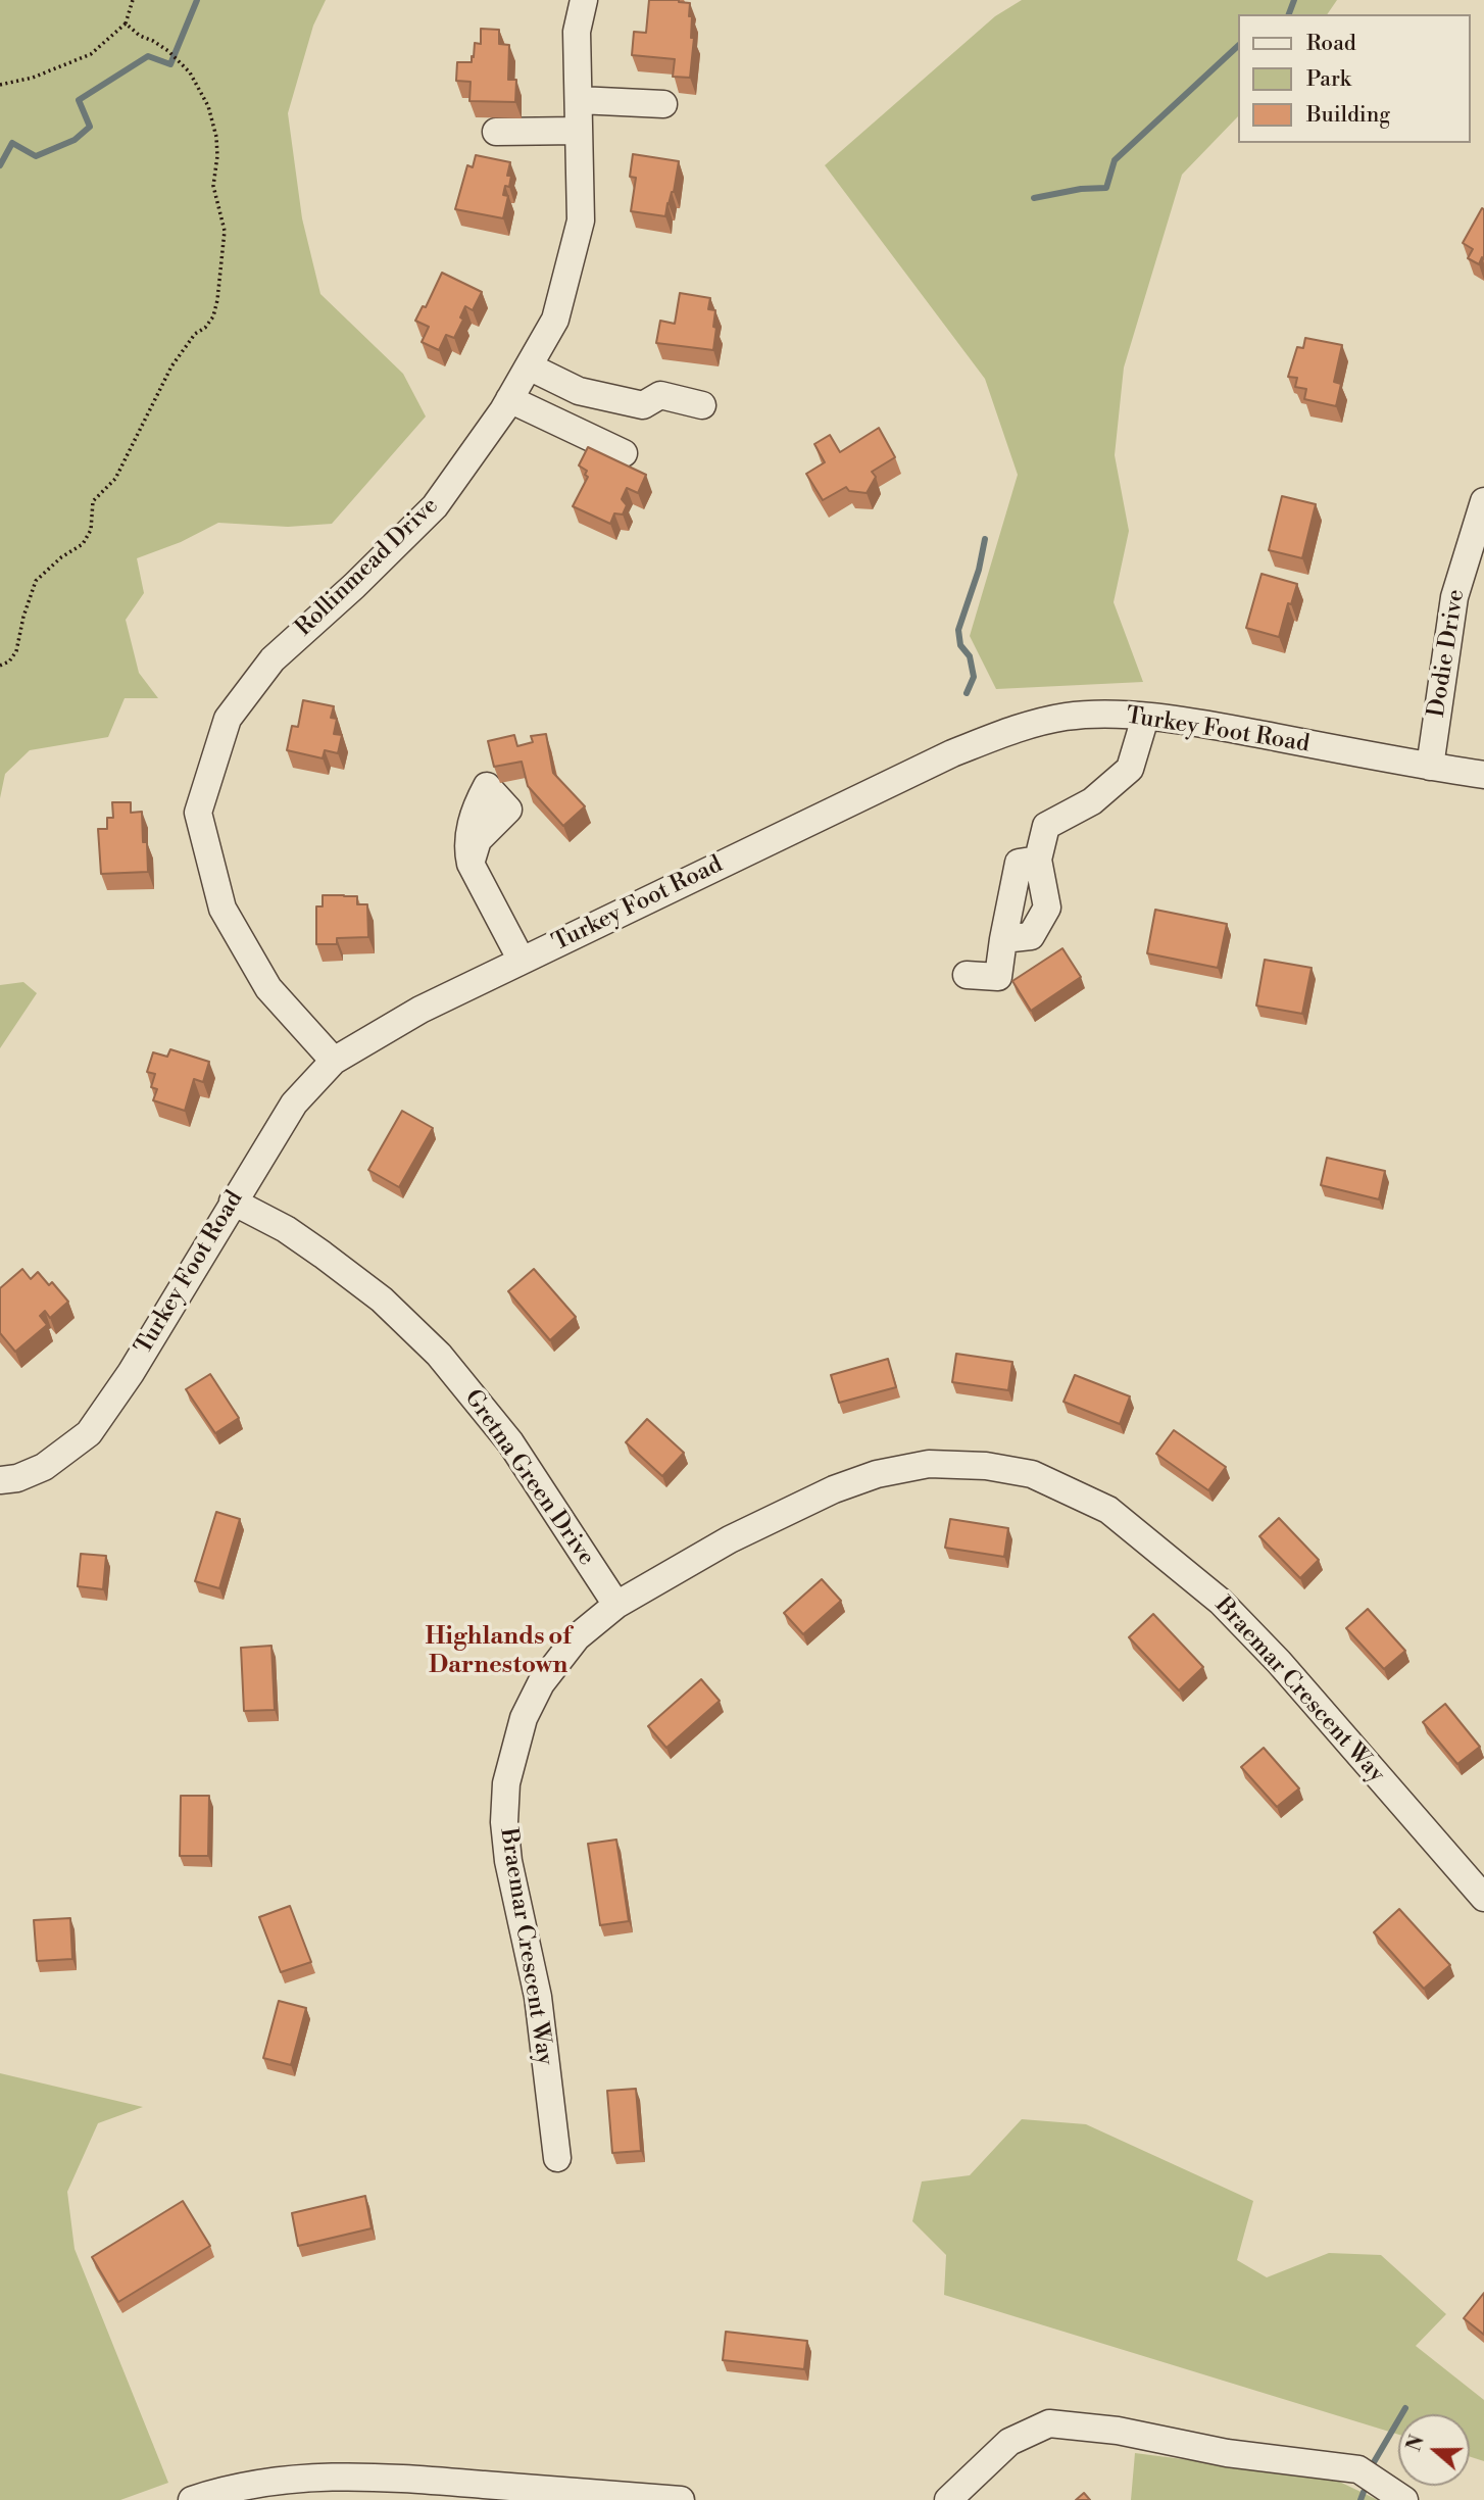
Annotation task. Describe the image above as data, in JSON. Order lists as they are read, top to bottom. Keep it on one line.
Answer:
{"streets":{"street":["Rollinmead Drive","Dodie Drive","Turkey Foot Road","Gretna Green Drive","Braemar Crescent Way"]},"crossings":[["Rollinmead Drive","Turkey Foot Road"],["Dodie Drive","Turkey Foot Road"],["Turkey Foot Road","Gretna Green Drive"],["Gretna Green Drive","Braemar Crescent Way"]],"districts":["Highlands of Darnestown"],"legend":["Road","Park","Building"],"north":"left"}
